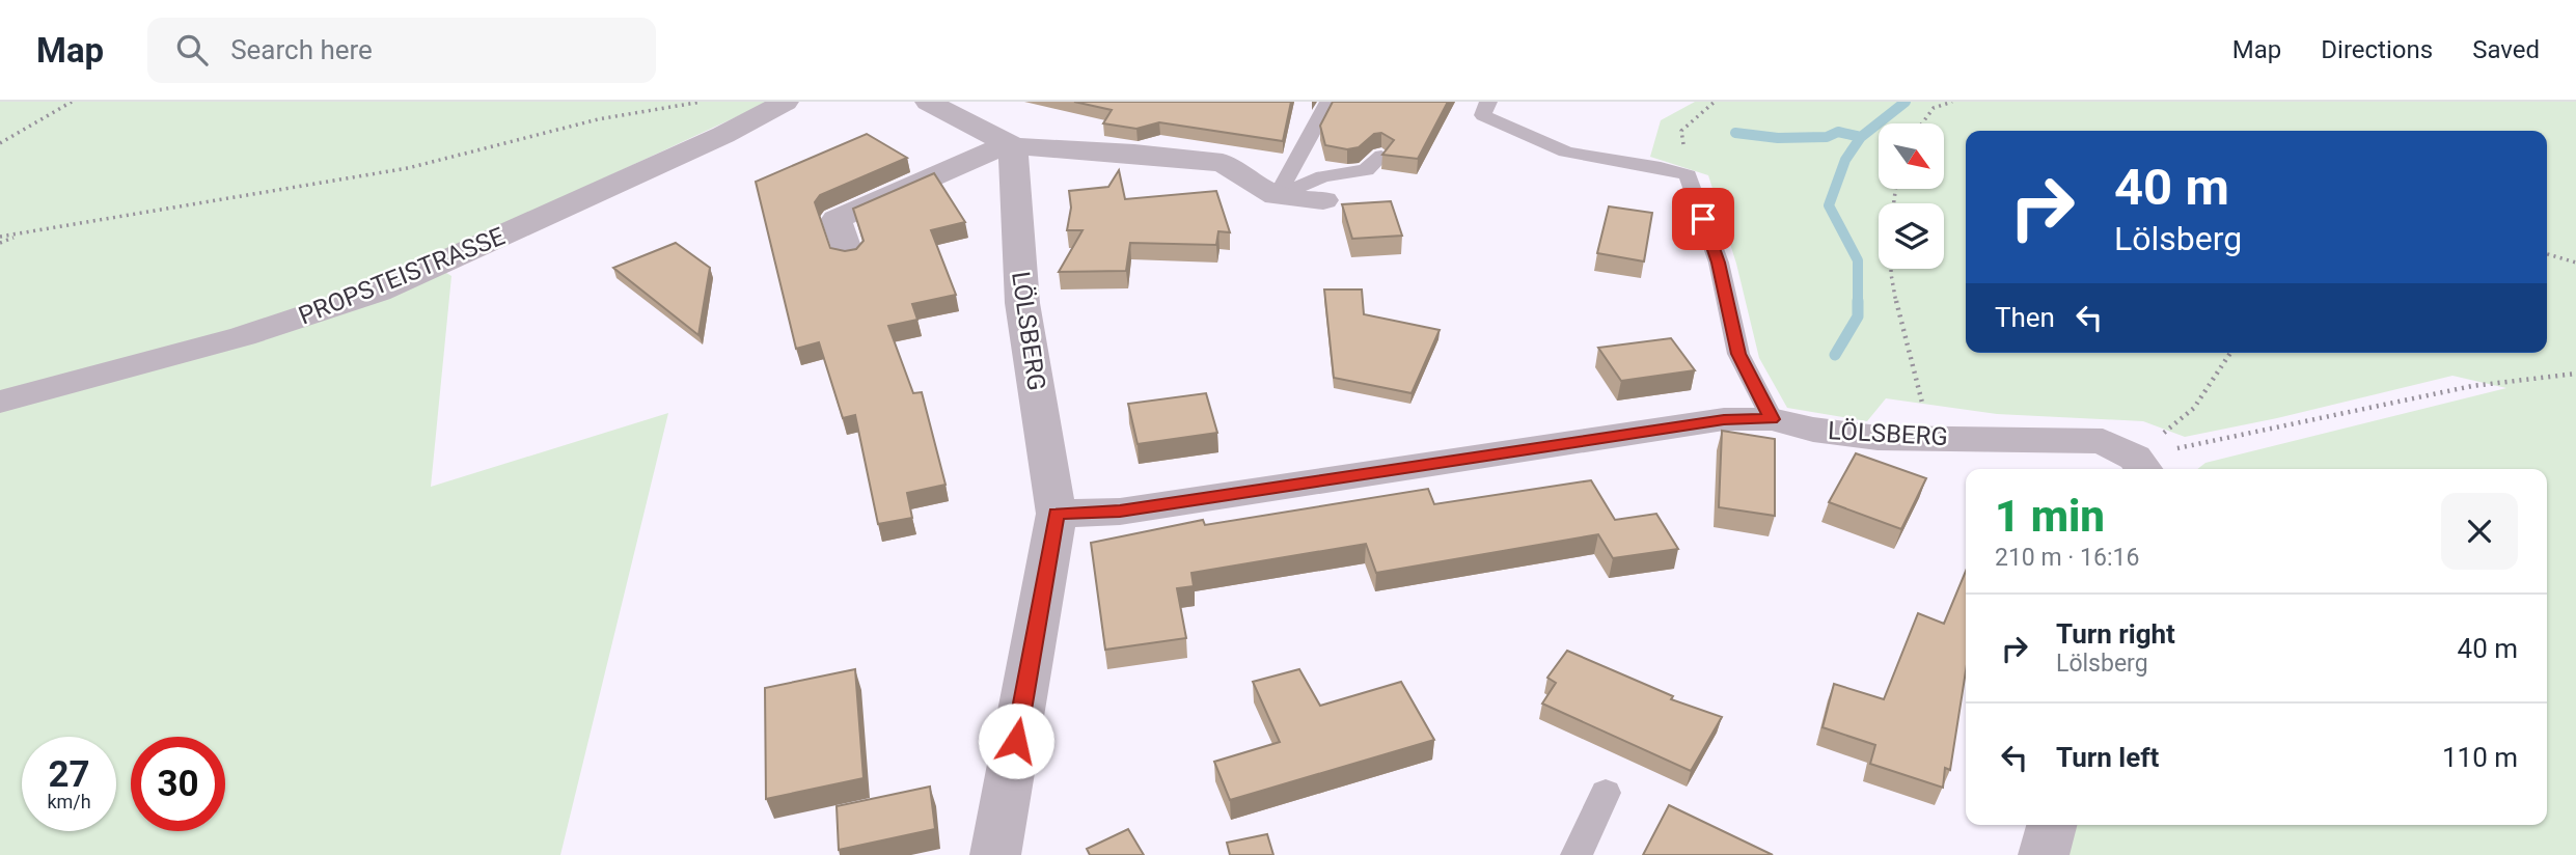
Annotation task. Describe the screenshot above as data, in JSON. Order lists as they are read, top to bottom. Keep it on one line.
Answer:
{"streets":{"street":["PROPSTEISTRASSE","LÖLSBERG"]},"north":"bottom right","page":{"header":"Map","search":"Search here","nav":["Map","Directions","Saved"],"turn":["40 m","Lölsberg"],"then":"Then","heading":["1 min","210 m · 16:16"],"list":[{"name":"Turn right","note":"Lölsberg","value":"40 m"},{"name":"Turn left","value":"110 m"}],"speed":"27 km/h","limit":"30"}}
